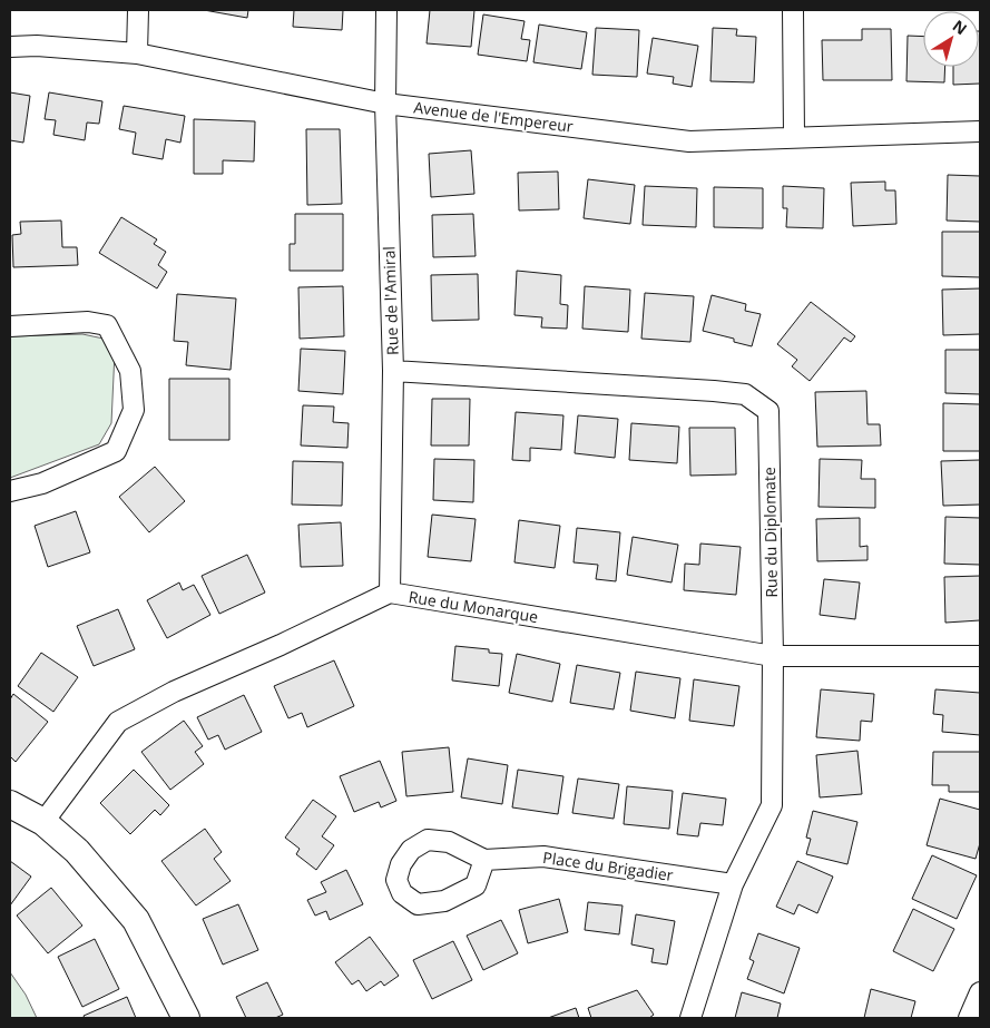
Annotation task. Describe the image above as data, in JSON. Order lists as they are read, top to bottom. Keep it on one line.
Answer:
{"streets":{"street":["Avenue de l'Empereur","Rue de l'Amiral","Rue du Diplomate","Rue du Monarque","Place du Brigadier"]},"crossings":[["Avenue de l'Empereur","Rue de l'Amiral"],["Rue de l'Amiral","Rue du Diplomate"],["Rue de l'Amiral","Rue du Monarque"],["Rue du Diplomate","Rue du Monarque"],["Rue du Diplomate","Place du Brigadier"]],"north":"top right"}
